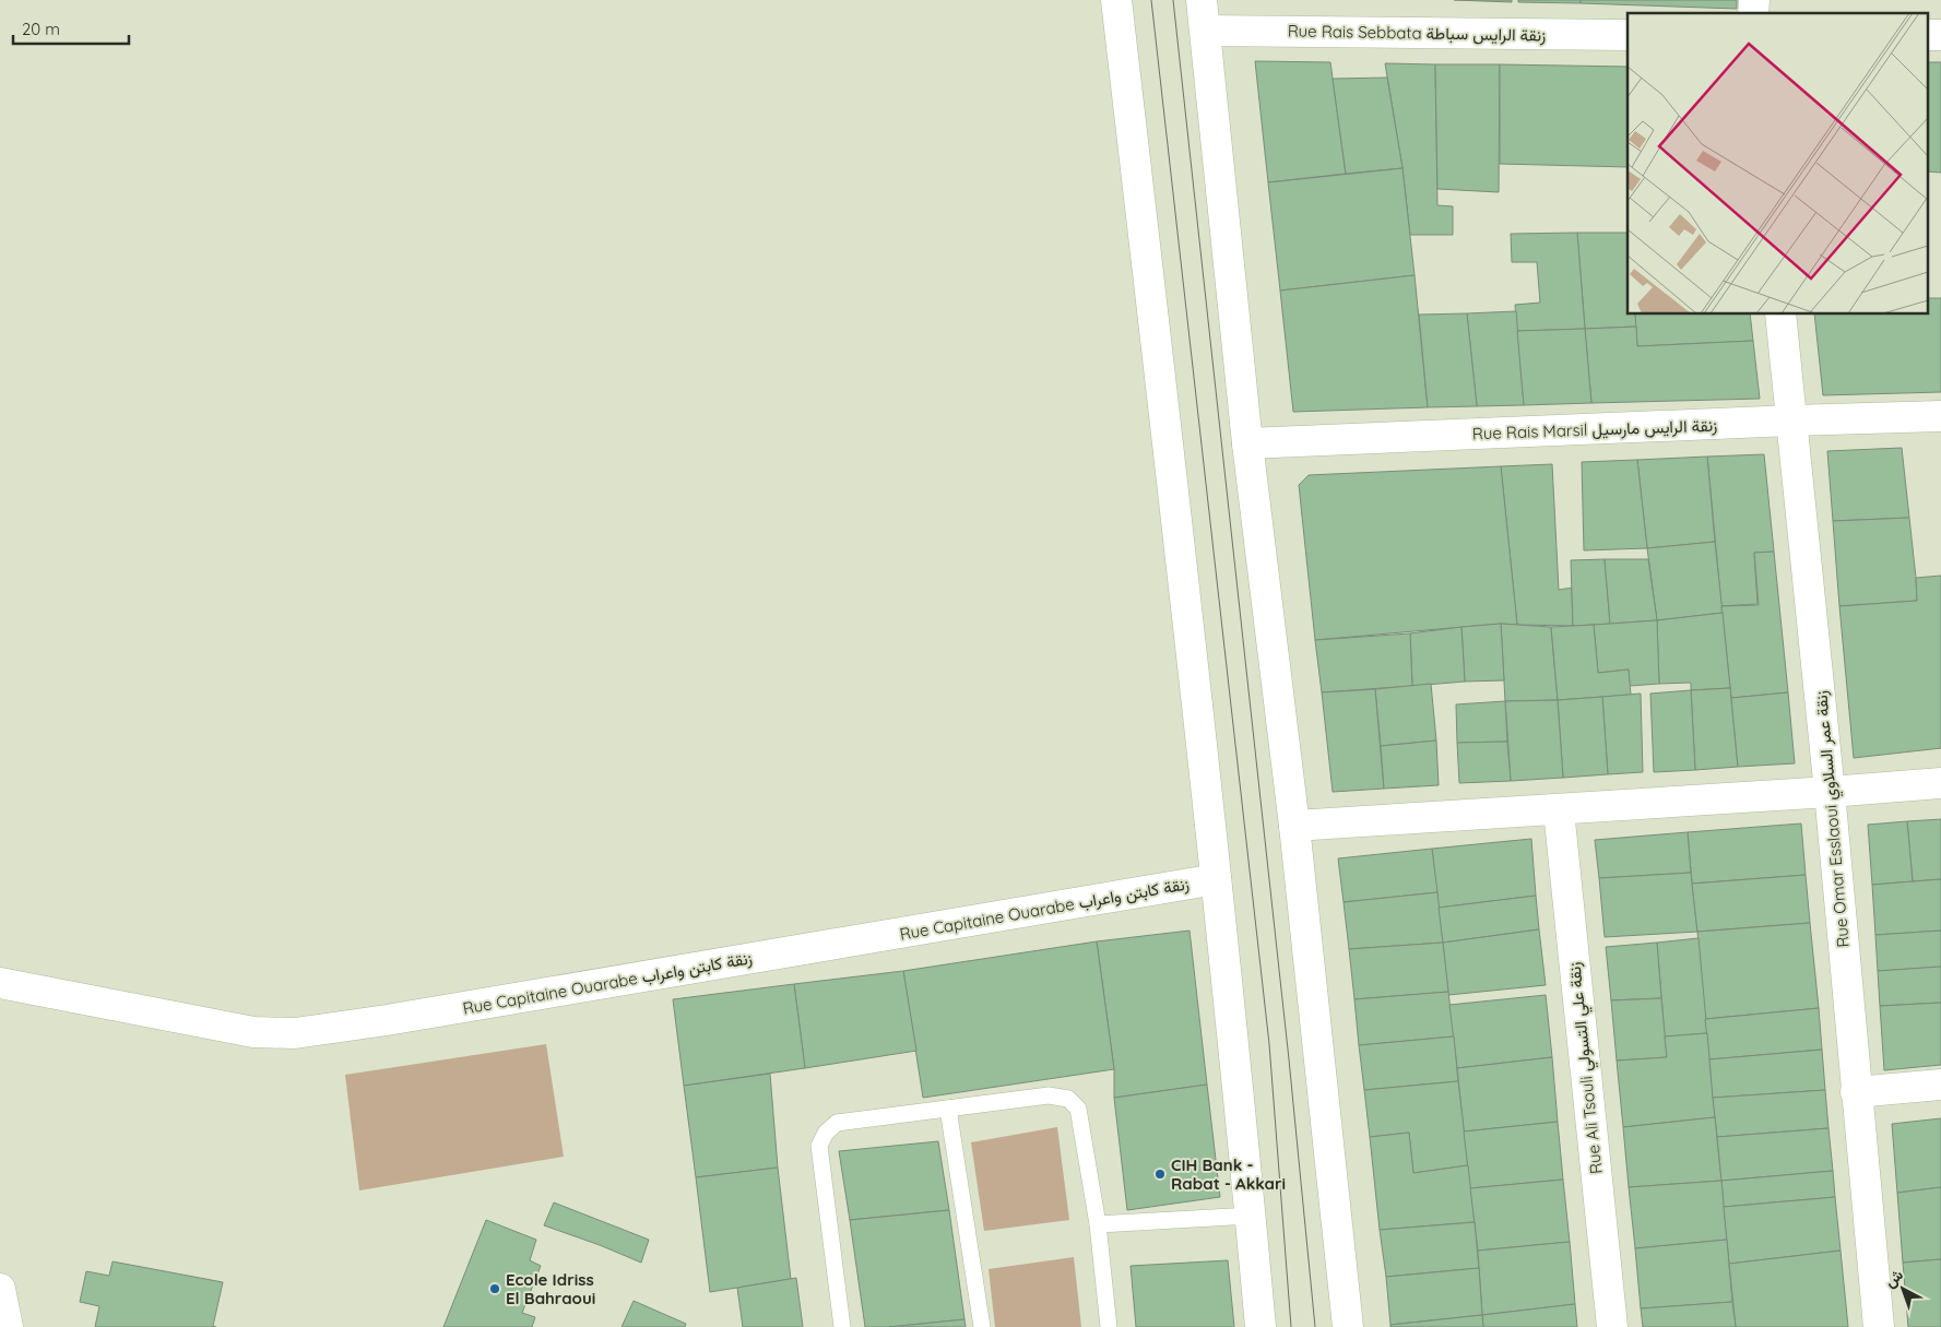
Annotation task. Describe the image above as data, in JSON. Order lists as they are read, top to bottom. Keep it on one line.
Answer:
{"streets":{"street":["Rue Rais Sebbata زنقة الرايس سباطة","Rue Rais Marsil زنقة الرايس مارسيل","Rue Omar Esslaoui زنقة عمر السلاوي","Rue Capitaine Ouarabe زنقة كابتن واعراب","Rue Ali Tsouli زنقة علي التسولي"]},"crossings":[["Rue Rais Marsil زنقة الرايس مارسيل","Rue Omar Esslaoui زنقة عمر السلاوي"]],"places":["CIH Bank - Rabat - Akkari","Ecole Idriss El Bahraoui"],"scale_bar":"20 m","north":"top left"}
